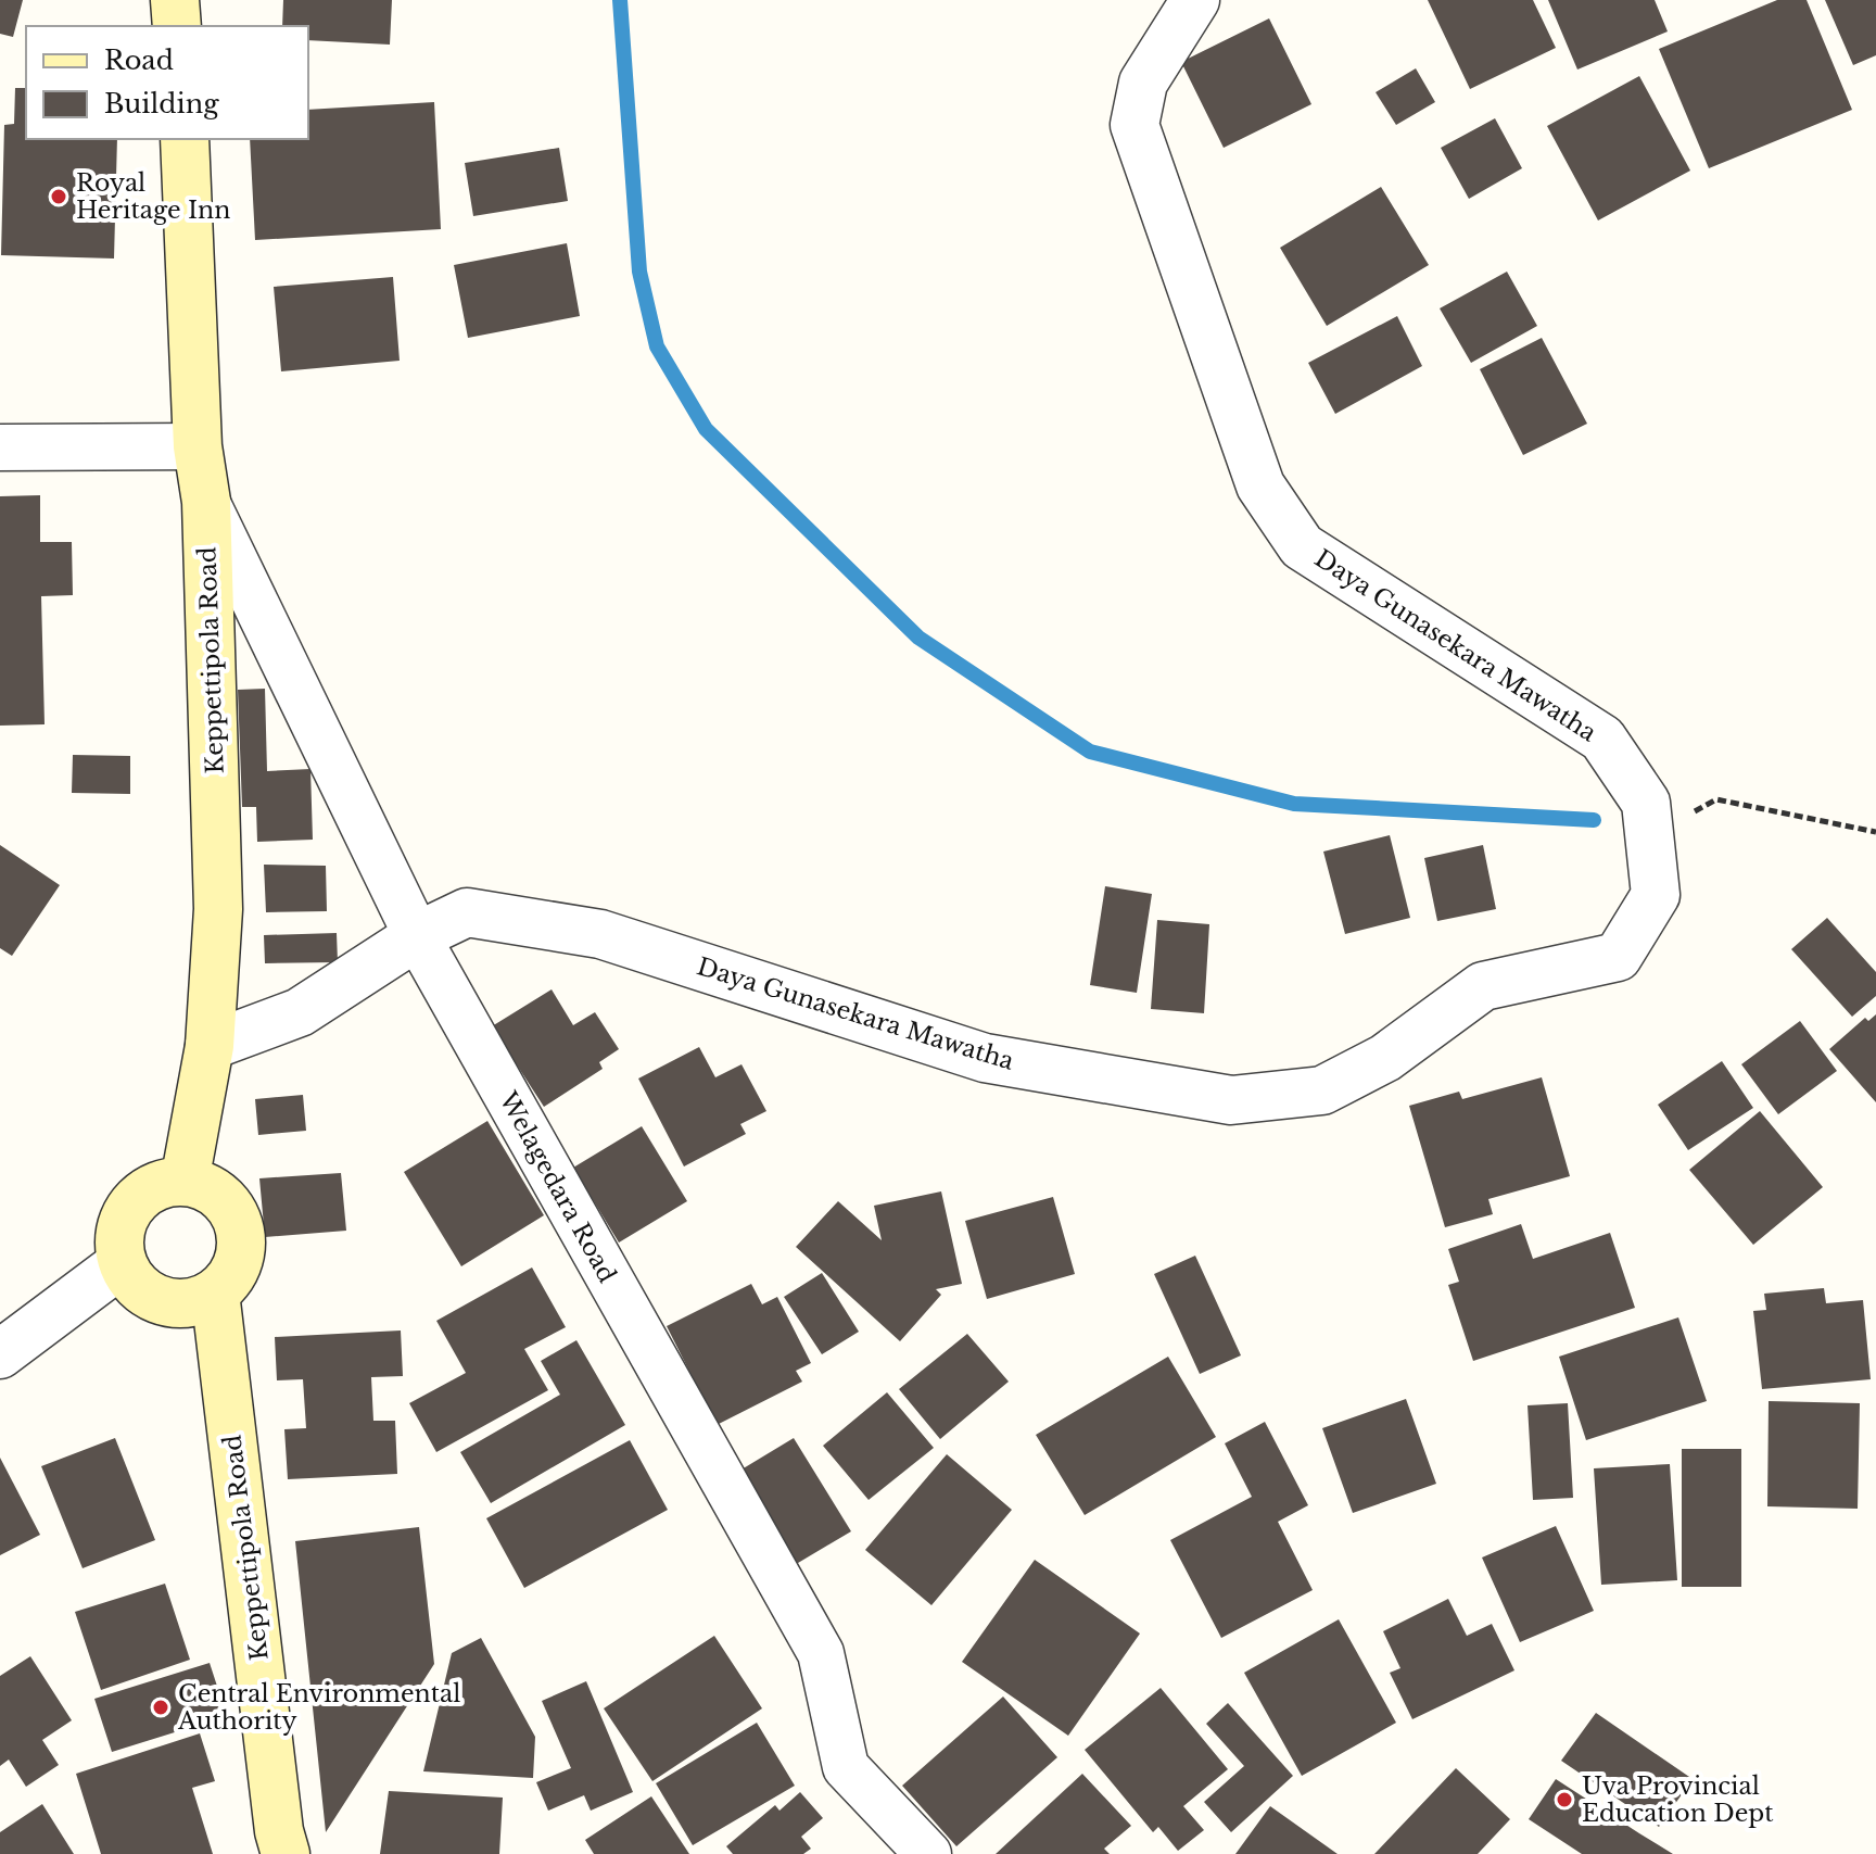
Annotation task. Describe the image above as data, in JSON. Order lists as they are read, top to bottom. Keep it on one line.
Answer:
{"streets":{"main road":["Keppettipola Road"],"street":["Daya Gunasekara Mawatha","Welagedara Road"]},"crossings":[["Daya Gunasekara Mawatha","Keppettipola Road"],["Daya Gunasekara Mawatha","Welagedara Road"],["Keppettipola Road","Welagedara Road"]],"places":["Royal Heritage Inn","Central Environmental Authority","Uva Provincial Education Dept"],"legend":["Road","Building"]}
